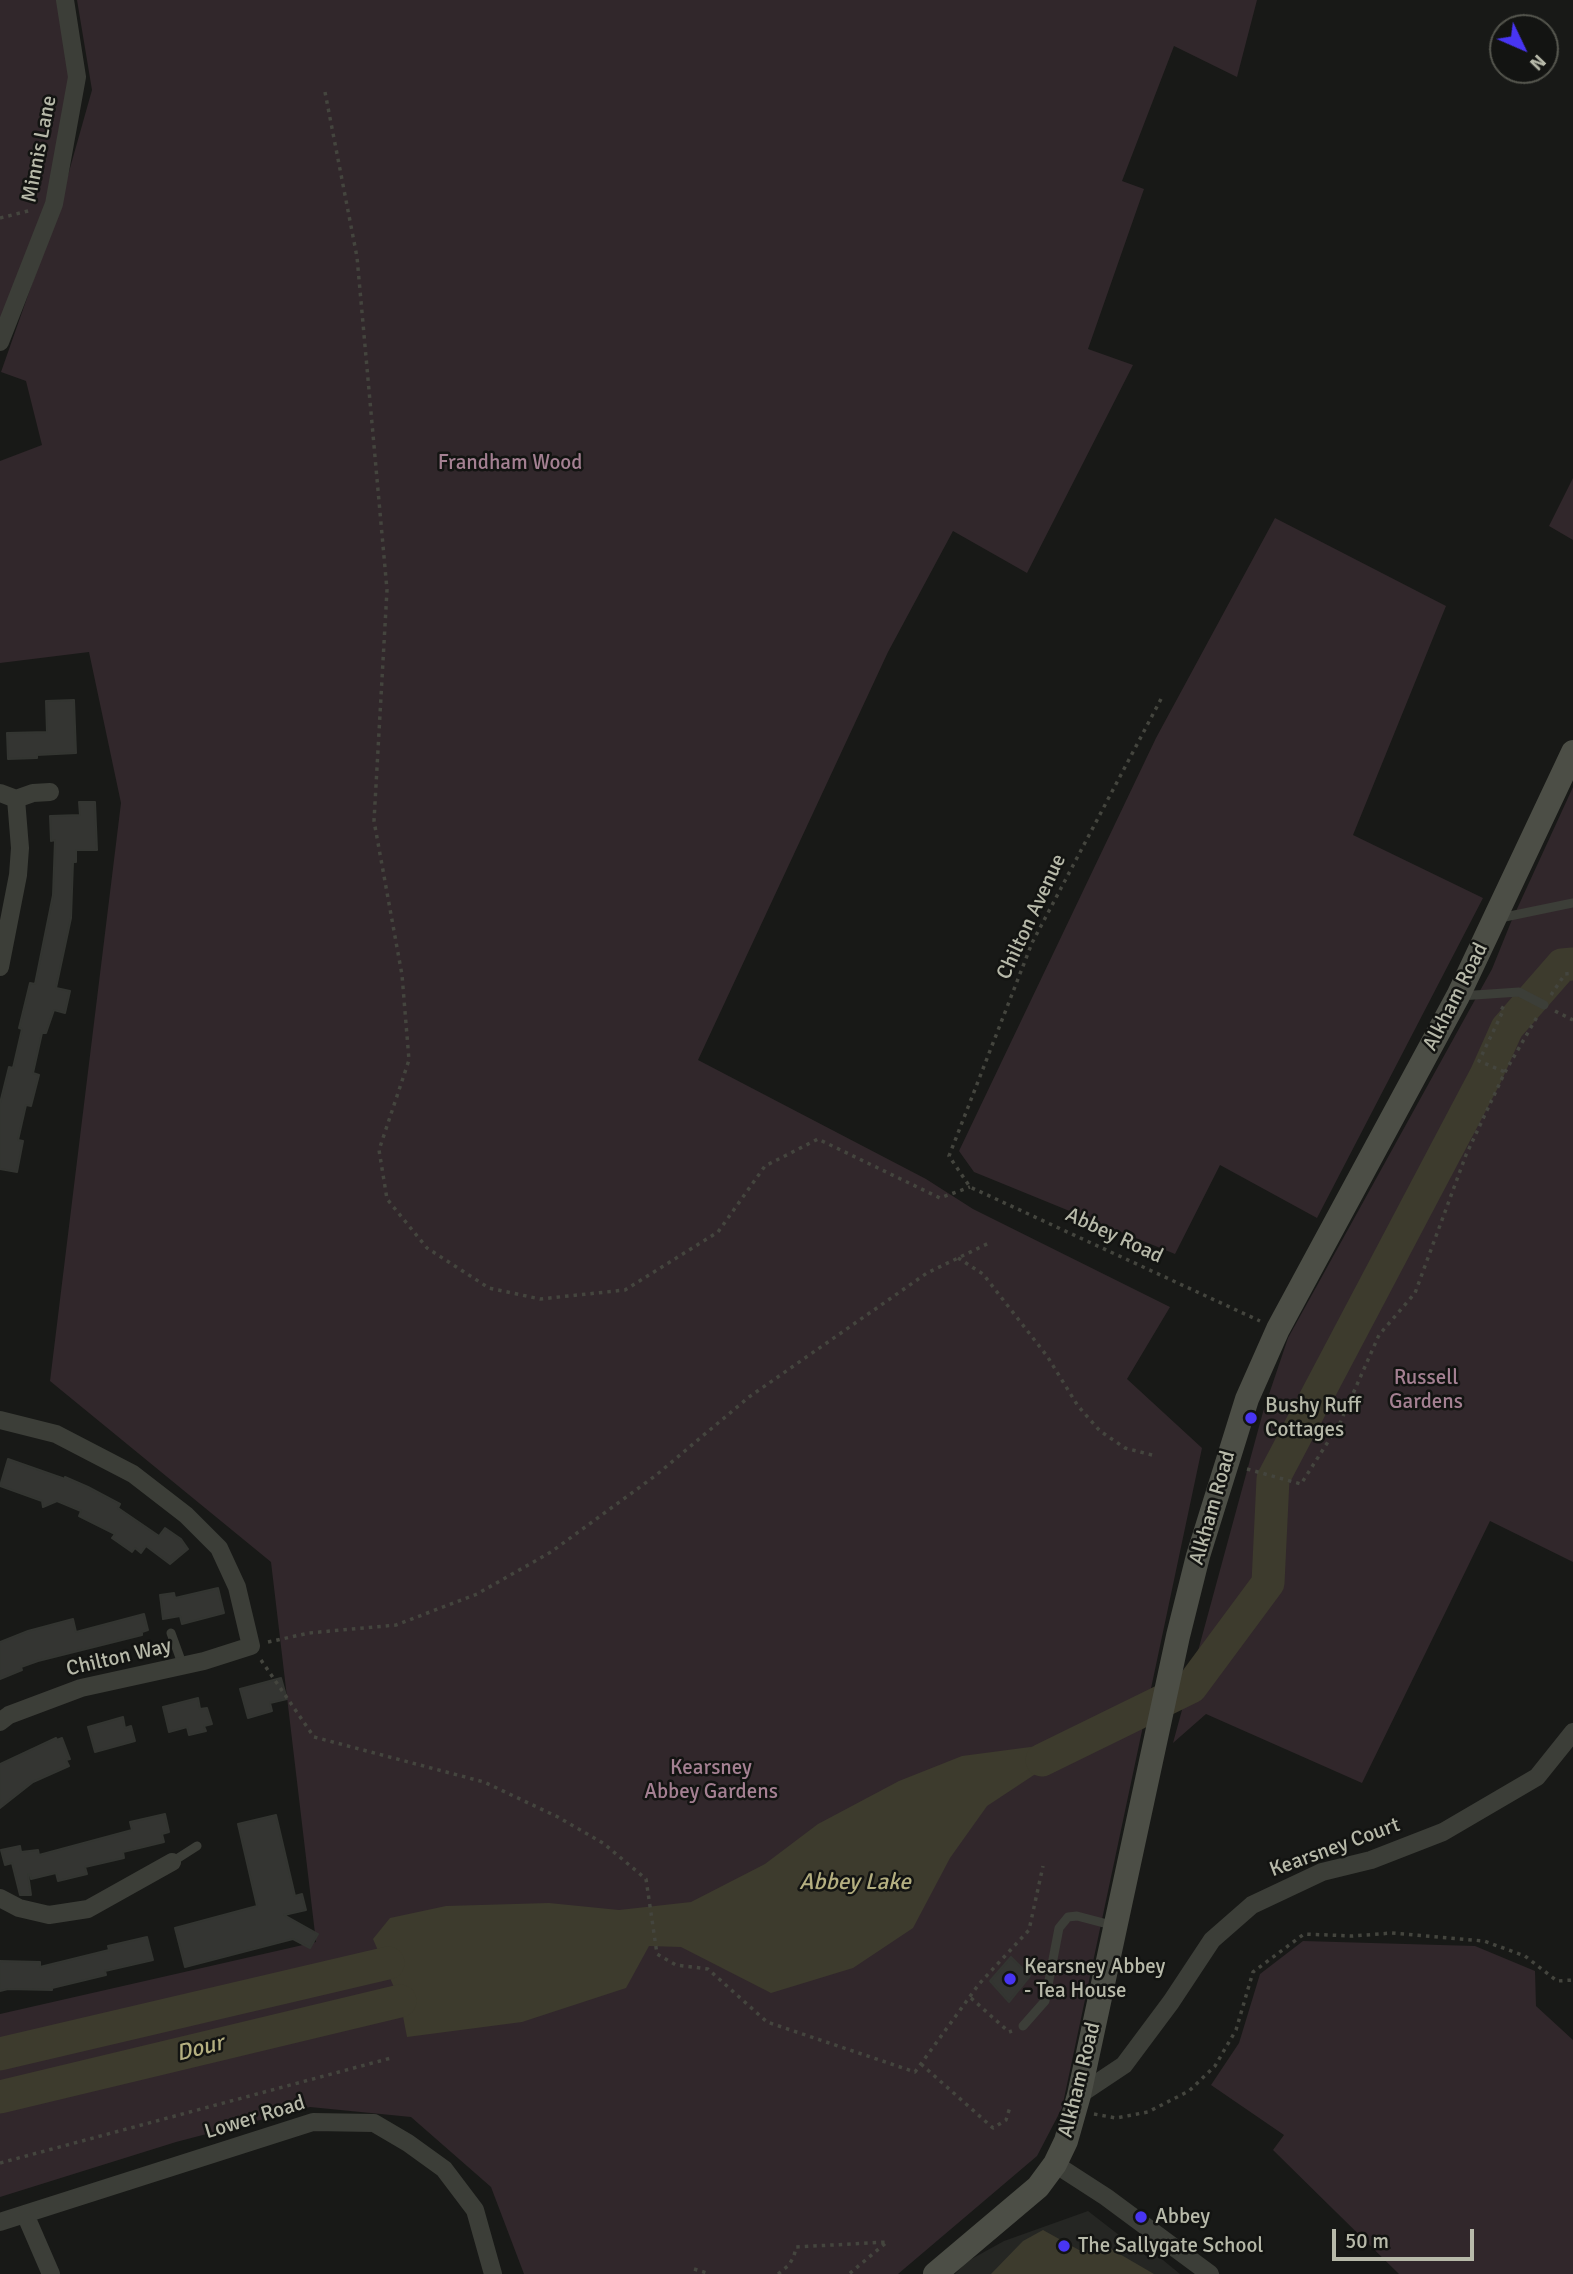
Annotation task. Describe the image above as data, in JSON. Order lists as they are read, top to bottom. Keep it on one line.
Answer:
{"streets":{"street":["Minnis Lane","Alkham Road","Chilton Way","Kearsney Court","Lower Road"],"path":["Chilton Avenue","Abbey Road"]},"crossings":[["Chilton Avenue","Abbey Road"],["Alkham Road","Abbey Road"],["Alkham Road","Kearsney Court"]],"water":["Abbey Lake","Dour"],"parks":["Frandham Wood","Russell Gardens","Kearsney Abbey Gardens"],"places":["Bushy Ruff Cottages","Kearsney Abbey - Tea House","Abbey","The Sallygate School"],"scale_bar":"50 m","north":"bottom right"}
